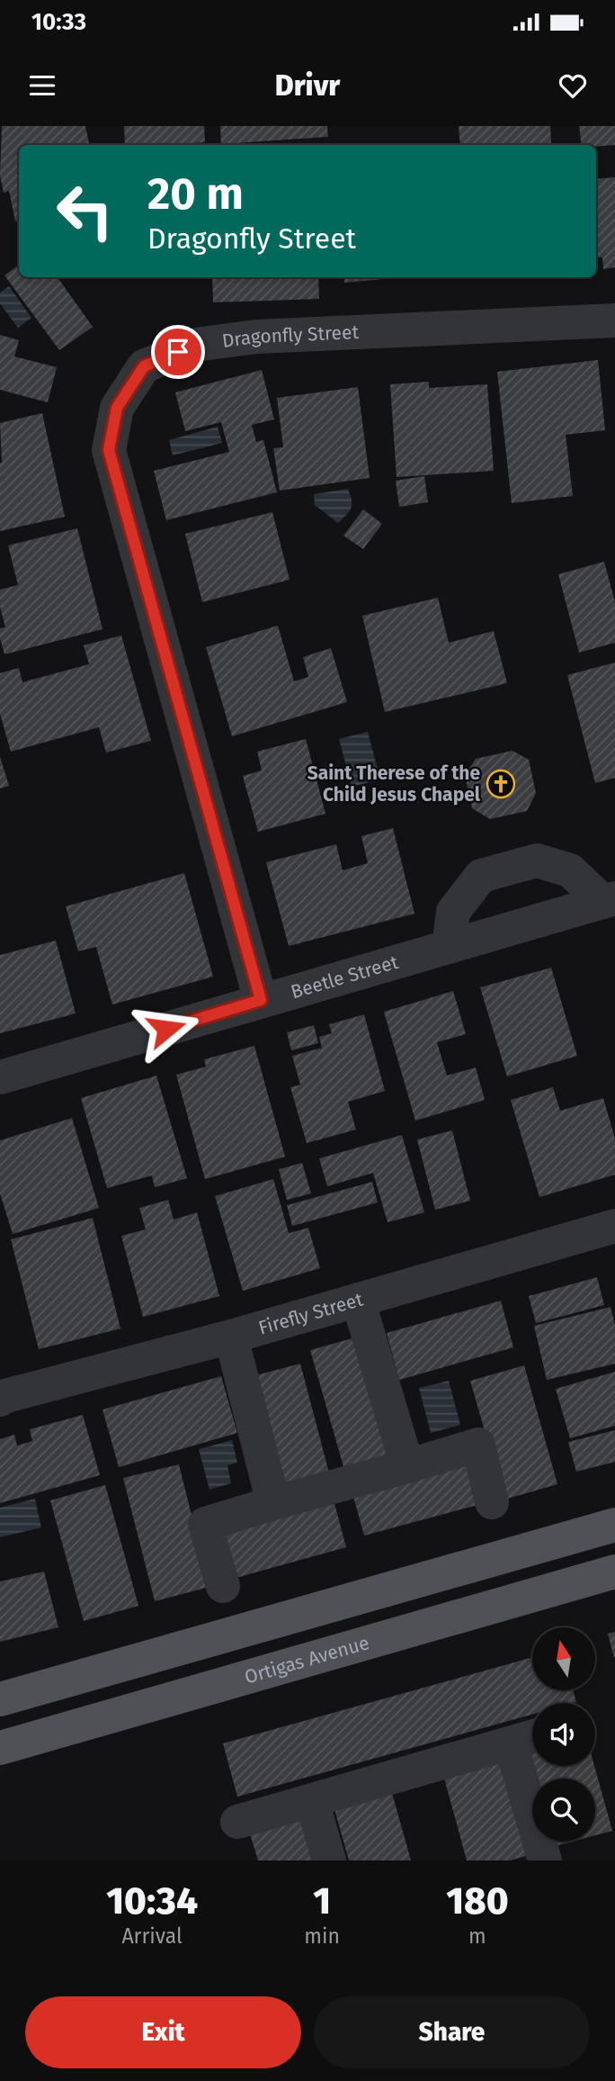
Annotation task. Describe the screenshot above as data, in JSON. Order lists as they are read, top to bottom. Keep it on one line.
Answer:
{"streets":{"main road":["Ortigas Avenue"],"street":["Dragonfly Street","Beetle Street","Firefly Street"]},"crossings":[["Dragonfly Street","Beetle Street"]],"places":{"church":["Saint Therese of the Child Jesus Chapel"]},"north":"top","page":{"status":"10:33","header":"Drivr","turn":["20 m","Dragonfly Street"],"eta":["10:34","Arrival","1","min","180","m"],"buttons":["Exit","Share"]}}
